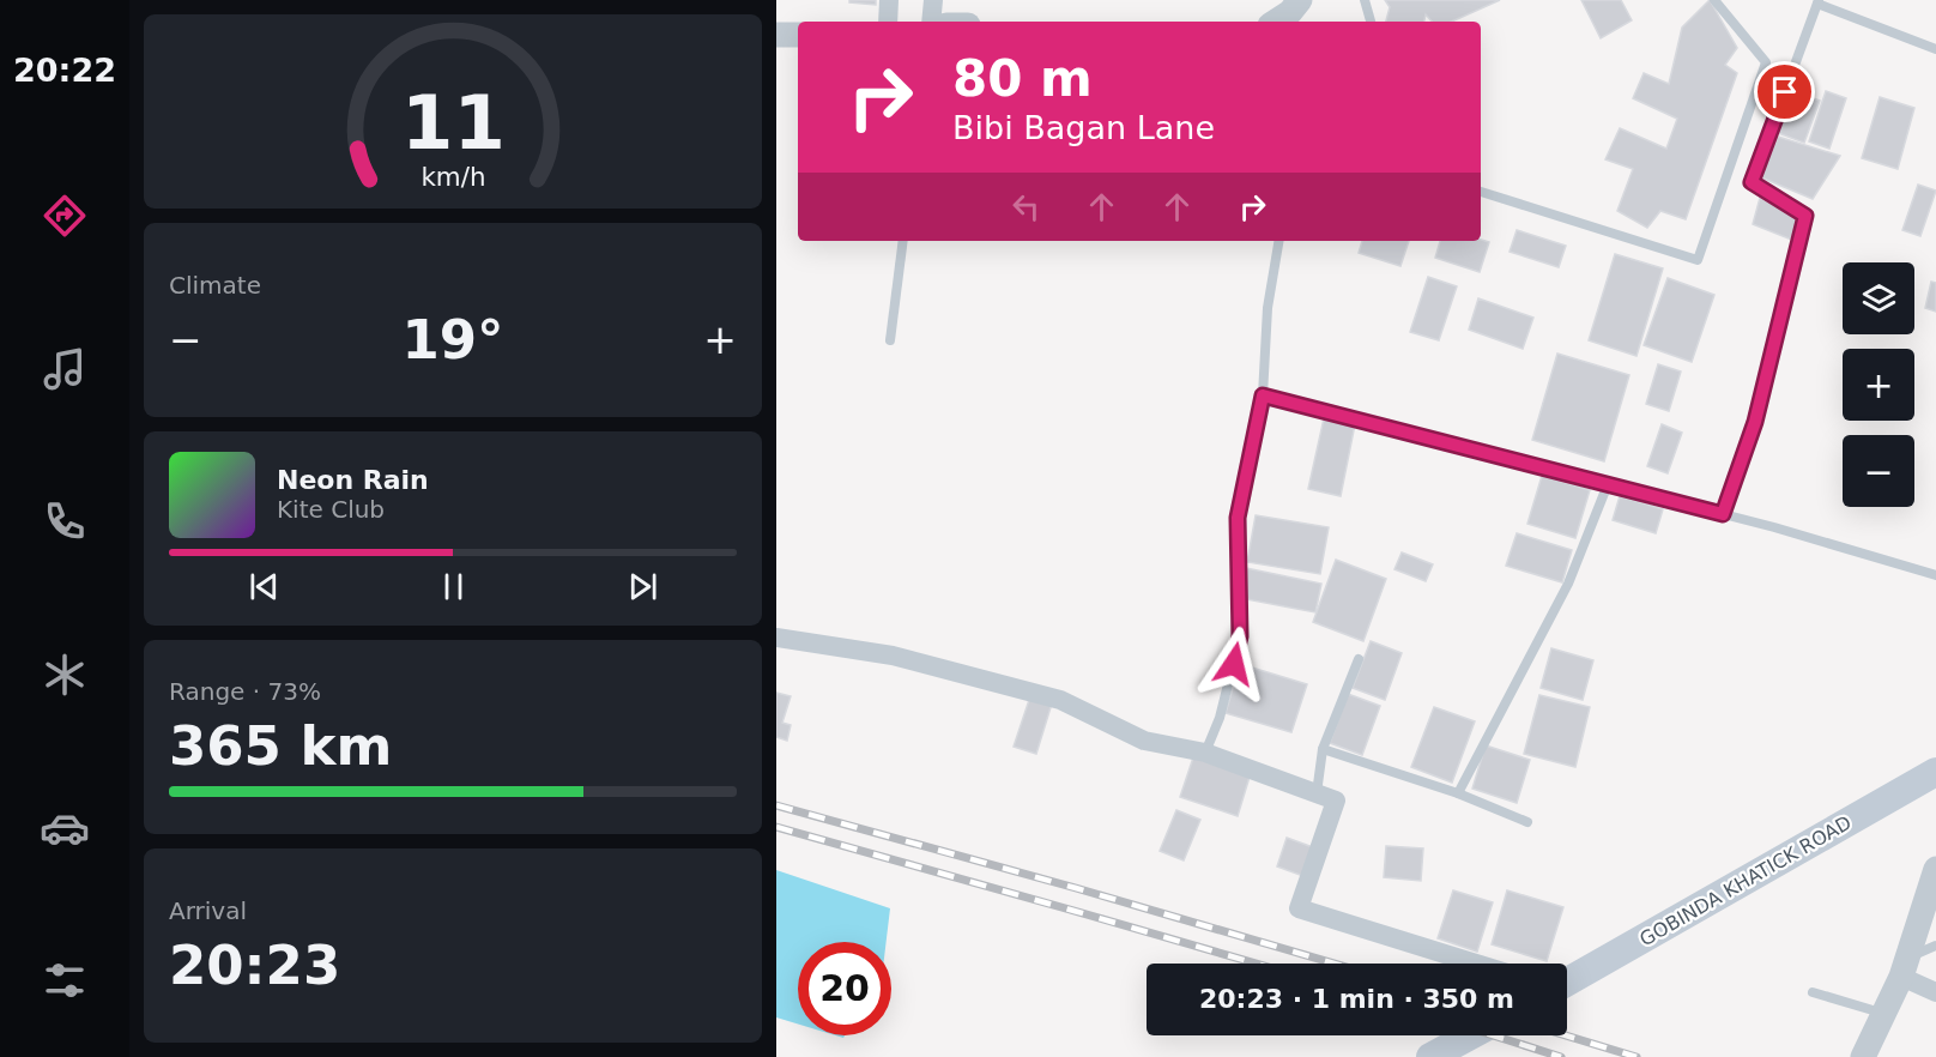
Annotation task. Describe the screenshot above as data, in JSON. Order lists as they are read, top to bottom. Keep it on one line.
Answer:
{"streets":{"main road":["GOBINDA KHATICK ROAD"]},"page":{"tabs":"20:22","turn":["80 m","Bibi Bagan Lane"],"tile":["Climate",["Range · 73%","365 km"],["Arrival","20:23"]],"map_buttons":["+","−"],"heat":["−","19°","+"],"song":["Neon Rain","Kite Club"],"limit":"20","trip":"20:23 · 1 min · 350 m","gauge":["11","km/h"]}}
